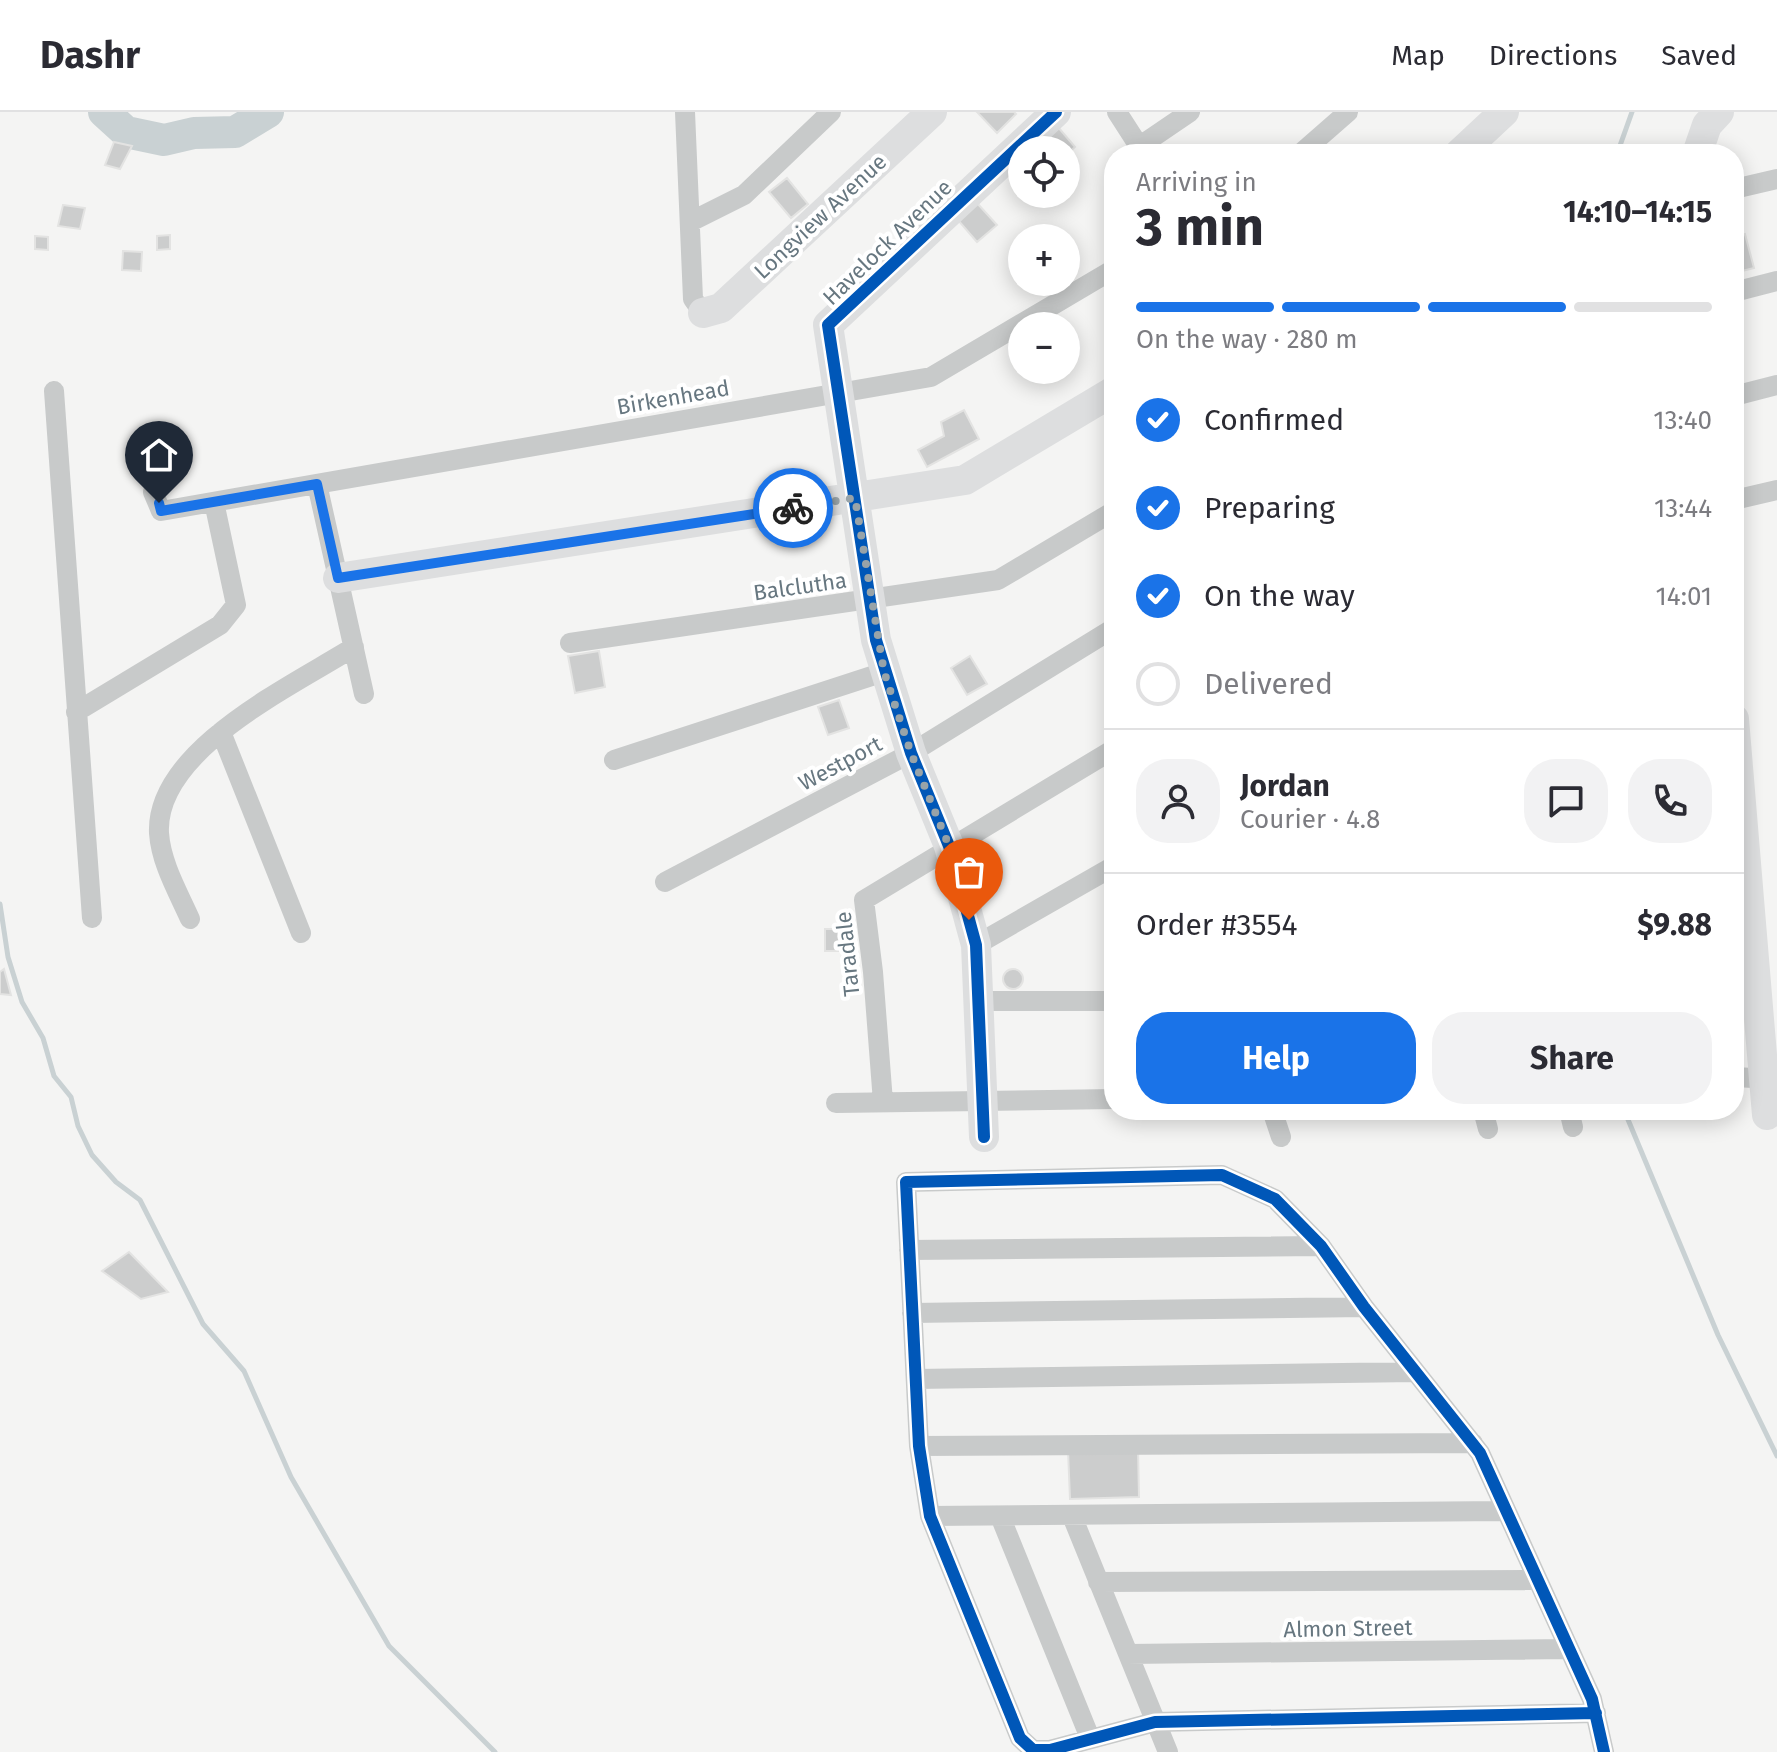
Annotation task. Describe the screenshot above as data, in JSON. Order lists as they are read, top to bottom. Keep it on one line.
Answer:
{"streets":{"street":["Longview Avenue","Havelock Avenue","Birkenhead","Balclutha","Westport","Taradale","Almon Street"]},"crossings":[["Havelock Avenue","Birkenhead"],["Havelock Avenue","Balclutha"],["Havelock Avenue","Westport"],["Havelock Avenue","Taradale"]],"page":{"header":"Dashr","nav":["Map","Directions","Saved"],"map_buttons":["+","−"],"heading":["3 min","Arriving in","14:10–14:15"],"panel":["Jordan","Courier · 4.8","Order #3554","$9.88"],"bar":"On the way · 280 m","list":[["Confirmed","13:40"],["Preparing","13:44"],["On the way","14:01"],"Delivered"],"buttons":["Help","Share"]}}
